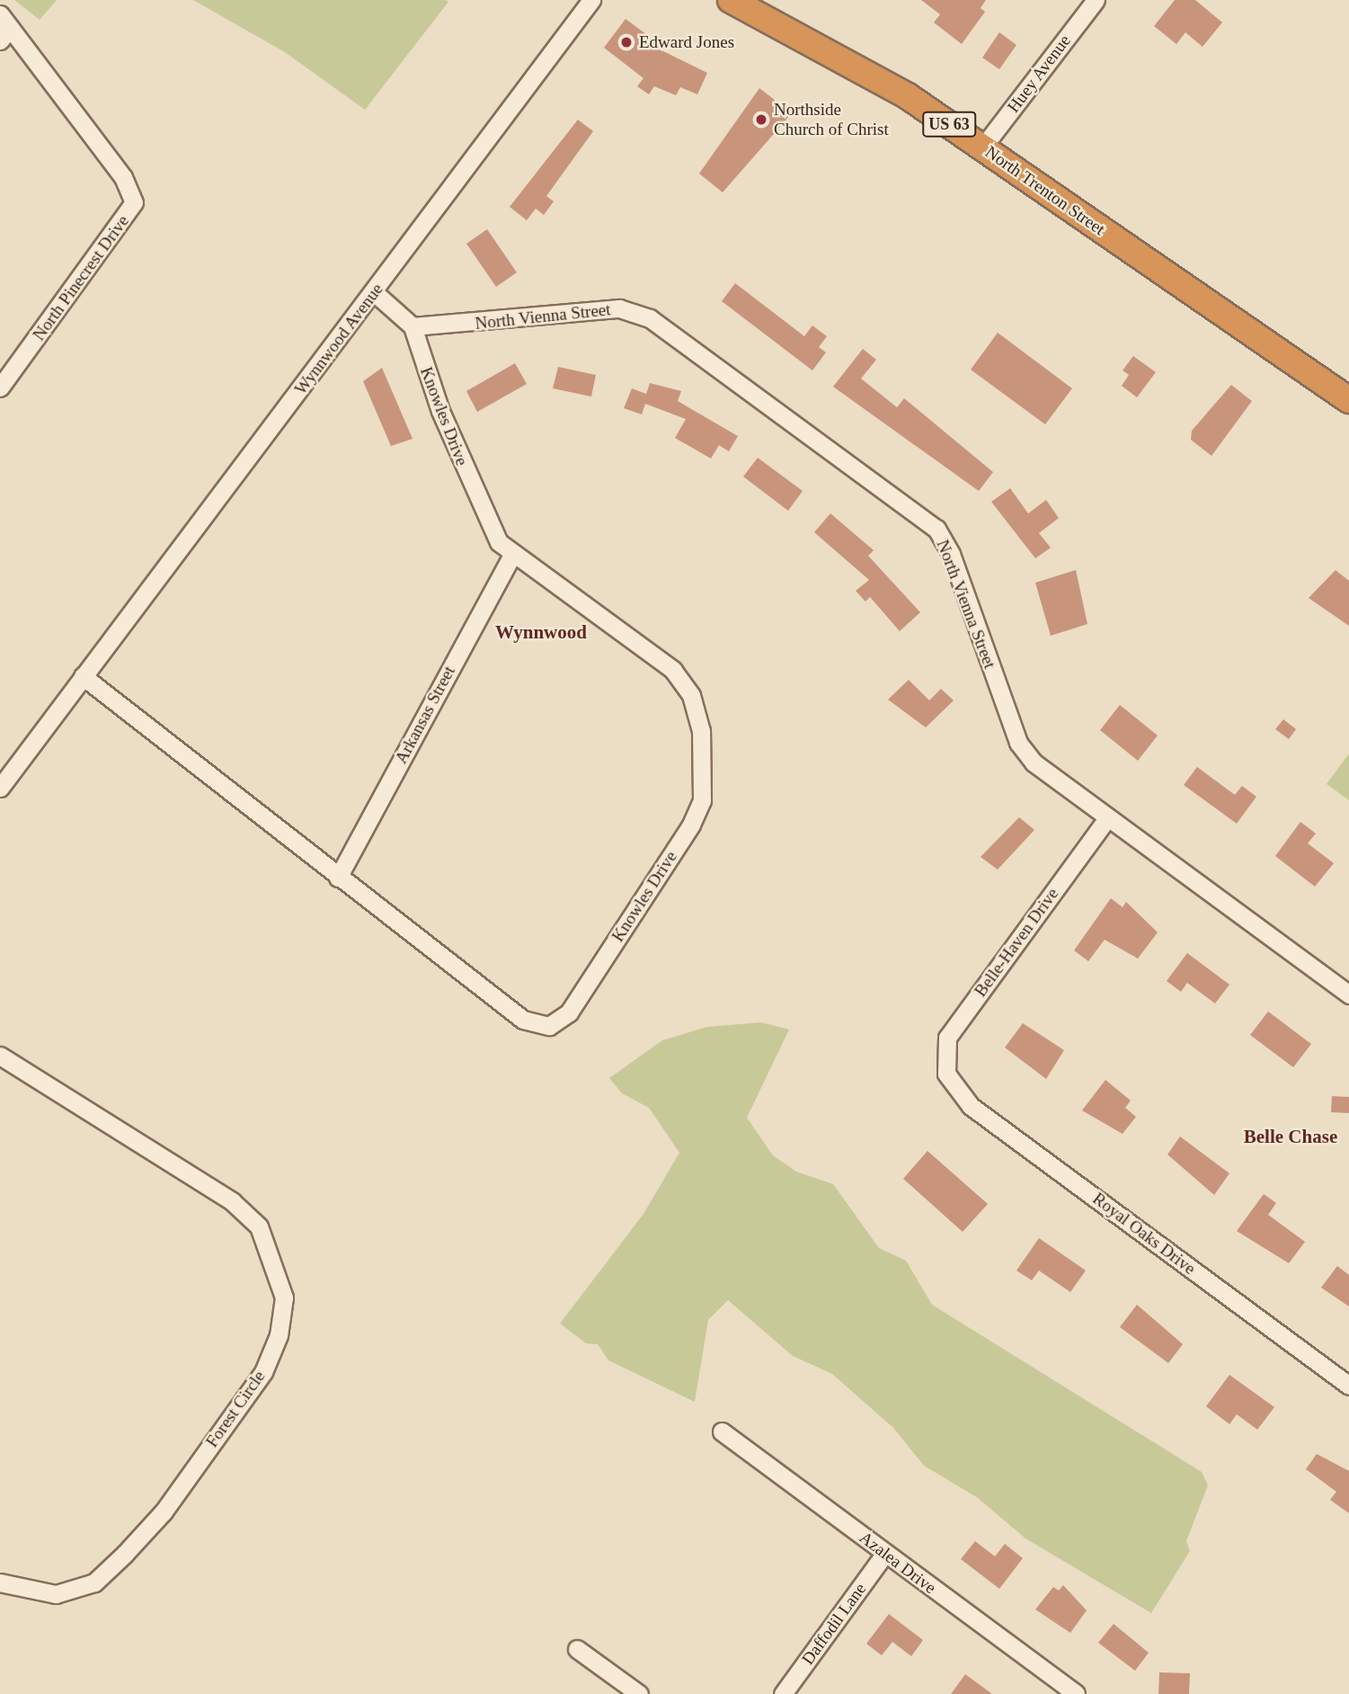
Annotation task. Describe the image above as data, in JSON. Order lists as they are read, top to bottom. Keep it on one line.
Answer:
{"streets":{"highway":["US 63","North Trenton Street"],"street":["Huey Avenue","North Pinecrest Drive","North Vienna Street","Wynnwood Avenue","Knowles Drive","Arkansas Street","Belle-Haven Drive","Royal Oaks Drive","Forest Circle","Azalea Drive","Daffodil Lane"]},"crossings":[["Huey Avenue","North Trenton Street"],["North Vienna Street","Knowles Drive"],["North Vienna Street","Belle-Haven Drive"],["Wynnwood Avenue","Knowles Drive"],["Knowles Drive","Arkansas Street"],["Belle-Haven Drive","Royal Oaks Drive"],["Azalea Drive","Daffodil Lane"]],"districts":["Wynnwood","Belle Chase"],"places":["Edward Jones","Northside Church of Christ"]}
